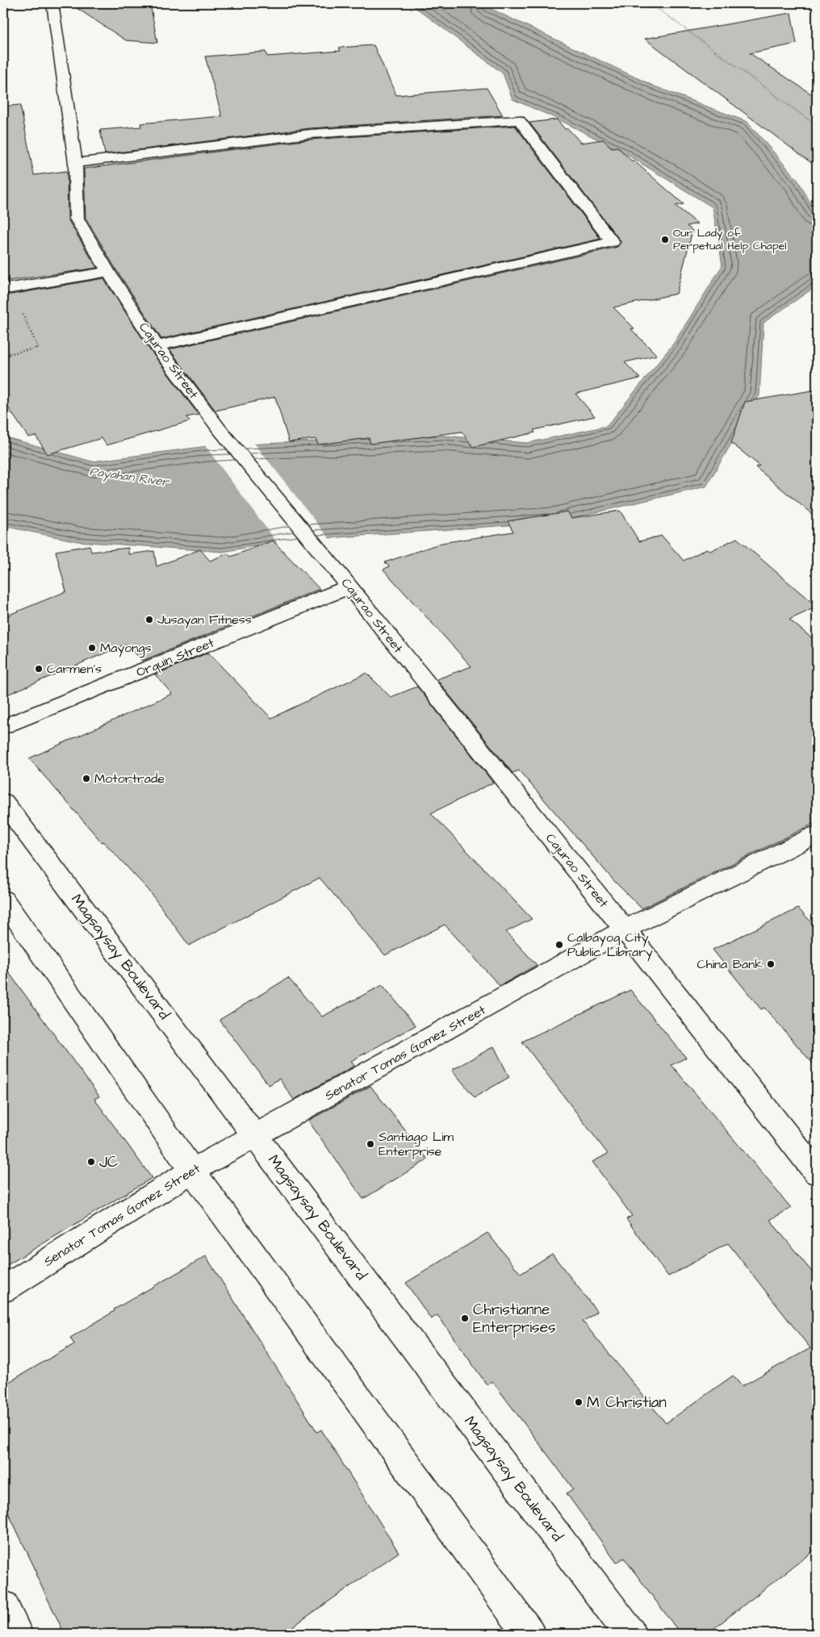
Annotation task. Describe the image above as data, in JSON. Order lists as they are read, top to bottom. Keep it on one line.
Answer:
{"streets":{"street":["Cajurao Street","Orquin Street","Magsaysay Boulevard","Senator Tomas Gomez Street"]},"crossings":[["Cajurao Street","Orquin Street"],["Cajurao Street","Senator Tomas Gomez Street"],["Magsaysay Boulevard","Senator Tomas Gomez Street"]],"water":["Payahan River"],"places":["Our Lady of Perpetual Help Chapel","Jusayan Fitness","Mayongs","Carmen's","Motortrade","Calbayog City Public Library","China Bank","Santiago Lim Enterprise","JC","Christianne Enterprises","M Christian"]}
